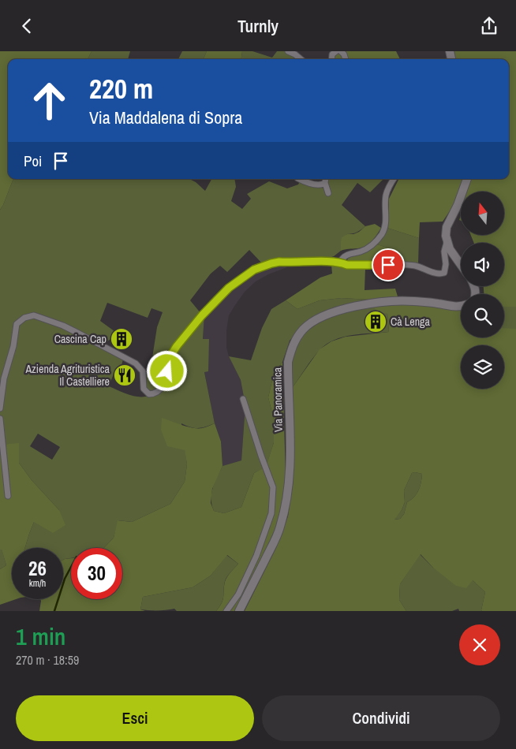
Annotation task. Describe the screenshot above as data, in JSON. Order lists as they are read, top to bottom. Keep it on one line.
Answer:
{"streets":{"street":["Via Panoramica"]},"places":{"building":["Cà Lenga","Cascina Cap"],"restaurant":["Azienda Agrituristica Il Castelliere"]},"north":"top","page":{"header":"Turnly","turn":["220 m","Via Maddalena di Sopra"],"then":"Poi","speed":"26 km/h","limit":"30","heading":["1 min","270 m · 18:59"],"buttons":["Esci","Condividi"]}}
